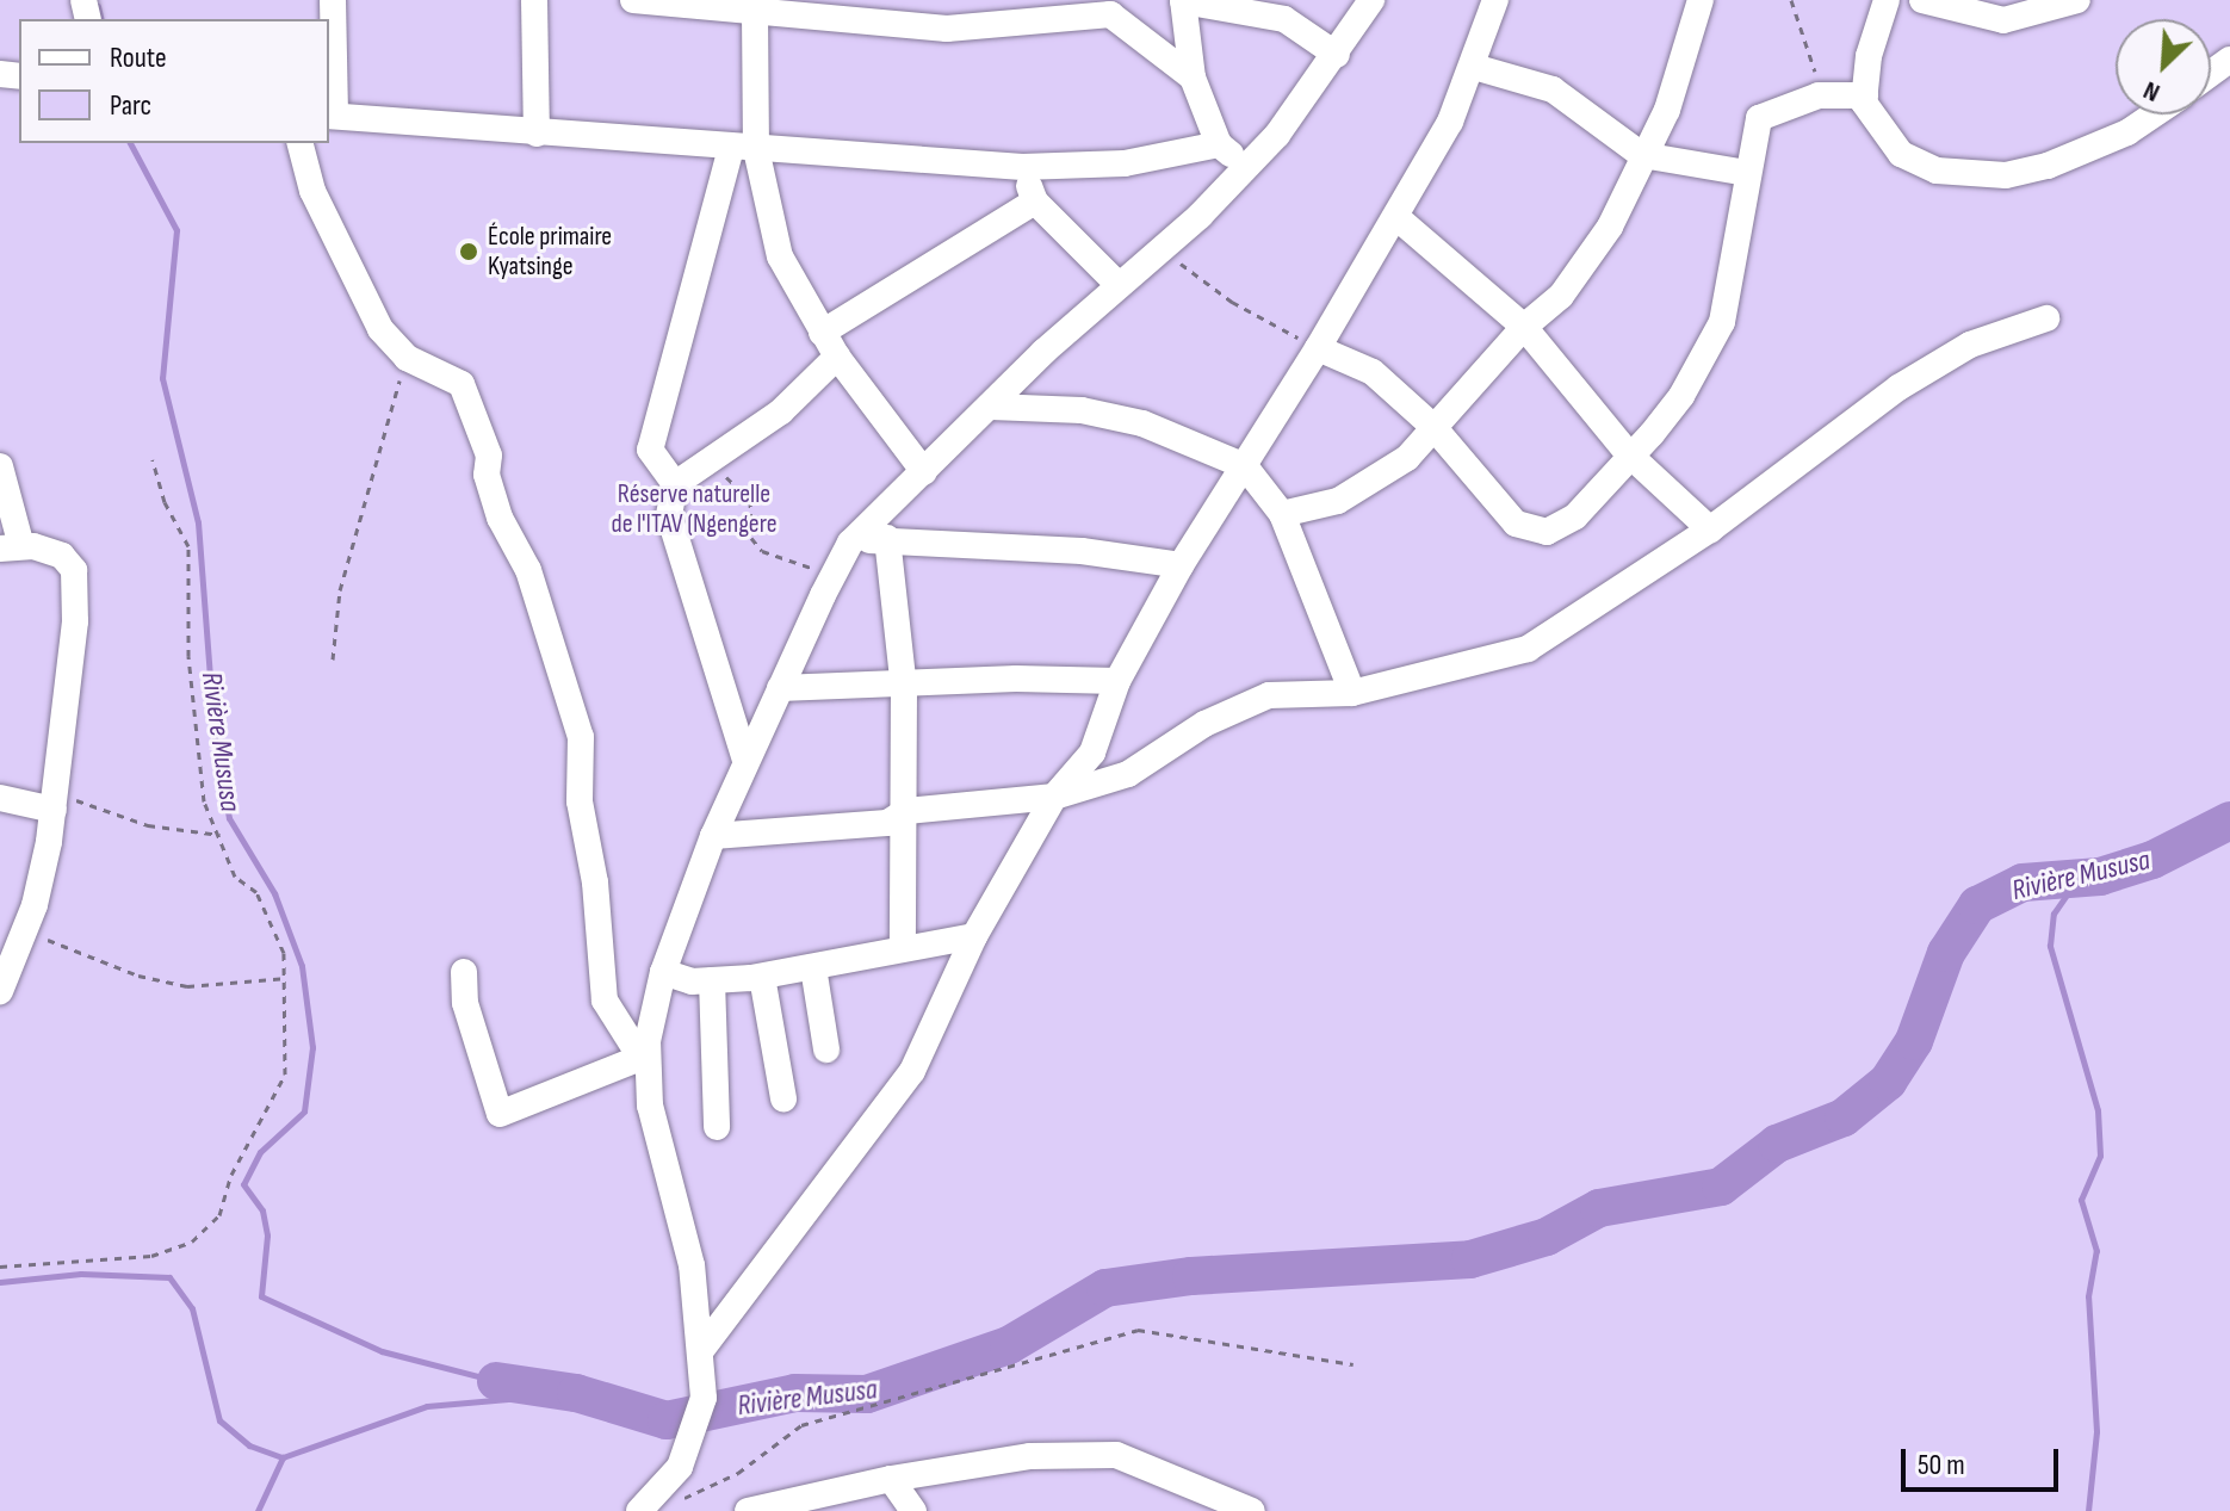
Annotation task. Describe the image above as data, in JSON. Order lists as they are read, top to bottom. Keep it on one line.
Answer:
{"water":["Rivière Mususa"],"parks":["Réserve naturelle de l'ITAV (Ngengere"],"places":["École primaire Kyatsinge"],"legend":["Route","Parc"],"scale_bar":"50 m","north":"bottom left"}
